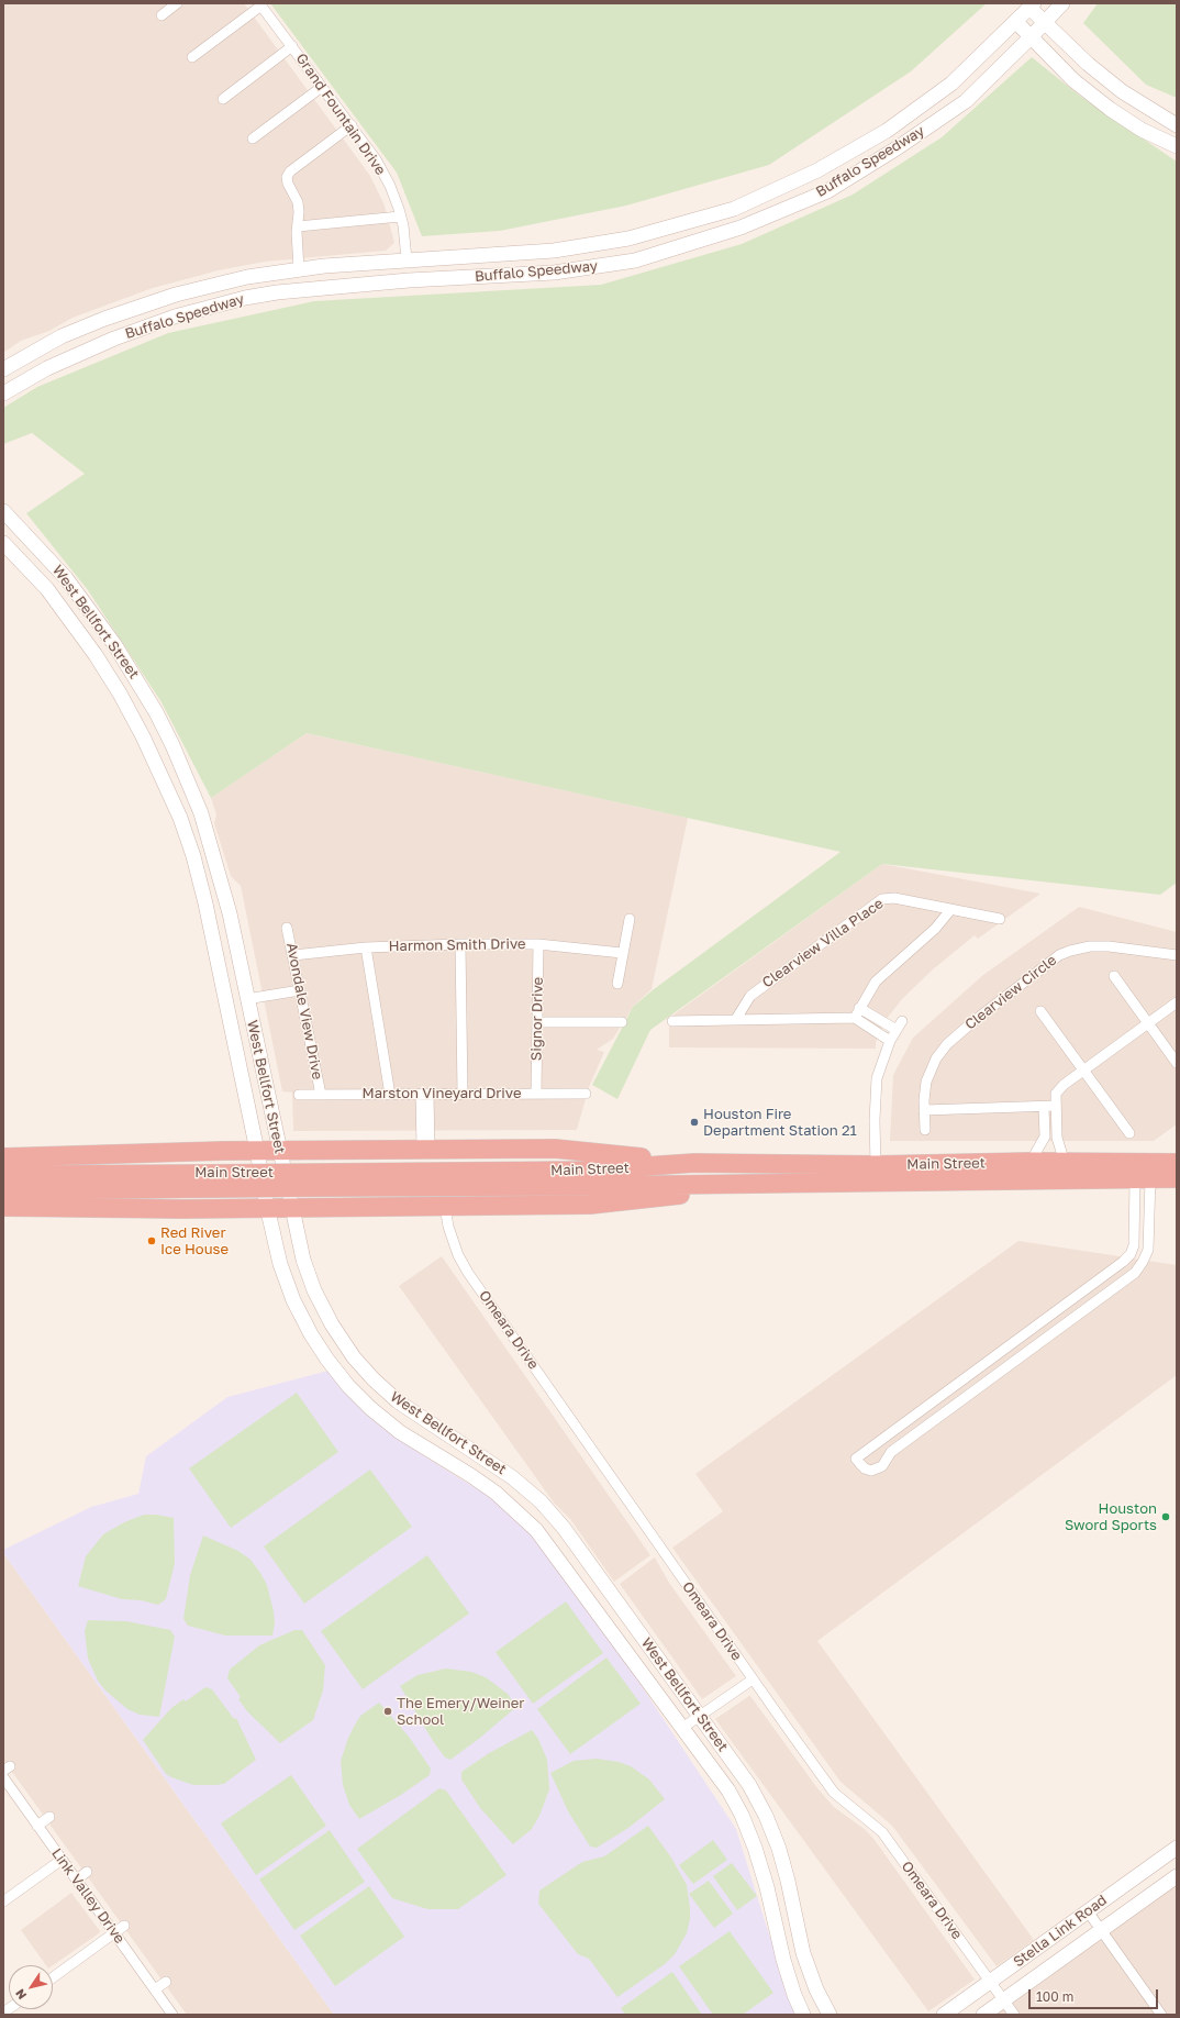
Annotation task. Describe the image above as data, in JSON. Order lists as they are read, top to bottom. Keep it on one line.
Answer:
{"streets":{"highway":["Main Street"],"main road":["Buffalo Speedway","West Bellfort Street","Stella Link Road"],"street":["Grand Fountain Drive","Clearview Villa Place","Harmon Smith Drive","Clearview Circle","Avondale View Drive","Signor Drive","Marston Vineyard Drive","Omeara Drive","Link Valley Drive"]},"crossings":[["Grand Fountain Drive","Buffalo Speedway"],["Harmon Smith Drive","Avondale View Drive"],["Harmon Smith Drive","Signor Drive"],["Avondale View Drive","Marston Vineyard Drive"],["Signor Drive","Marston Vineyard Drive"],["Omeara Drive","Stella Link Road"]],"places":["Houston Fire Department Station 21","Red River Ice House","Houston Sword Sports","The Emery/Weiner School"],"scale_bar":"100 m","north":"bottom left"}
